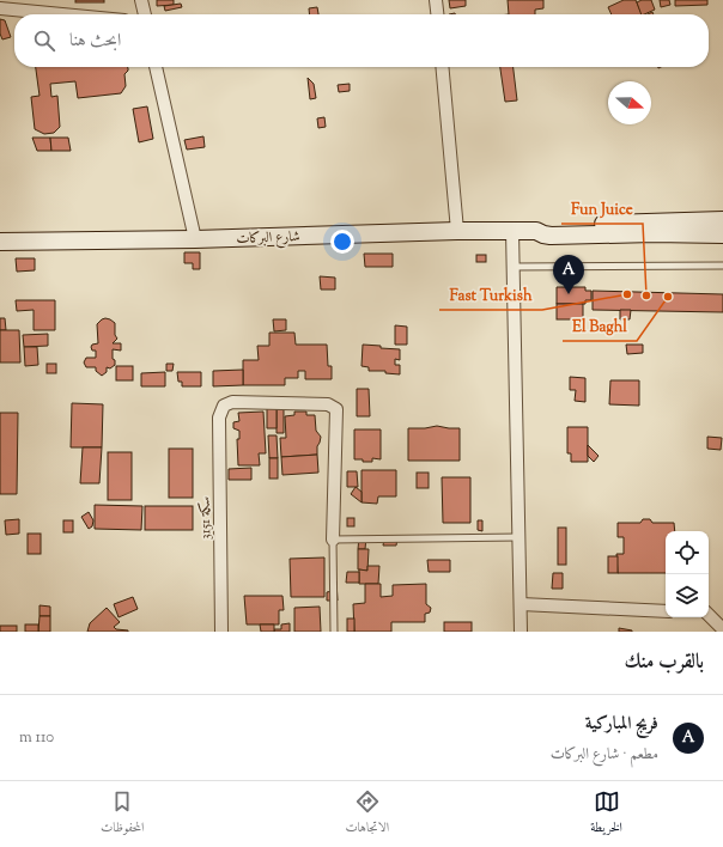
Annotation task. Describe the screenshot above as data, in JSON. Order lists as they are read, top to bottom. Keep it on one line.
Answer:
{"streets":{"street":["شارع البركات","سكة 3151"]},"places":["Fast Turkish","Fun Juice","El Baghl"],"north":"right","page":{"search":"ابحث هنا","pins":"A","heading":"بالقرب منك","list":[{"mark":"A","name":"فريج المباركية","note":"مطعم · شارع البركات","value":"110 m"}],"nav":["الخريطة","الاتجاهات","المحفوظات"]}}
